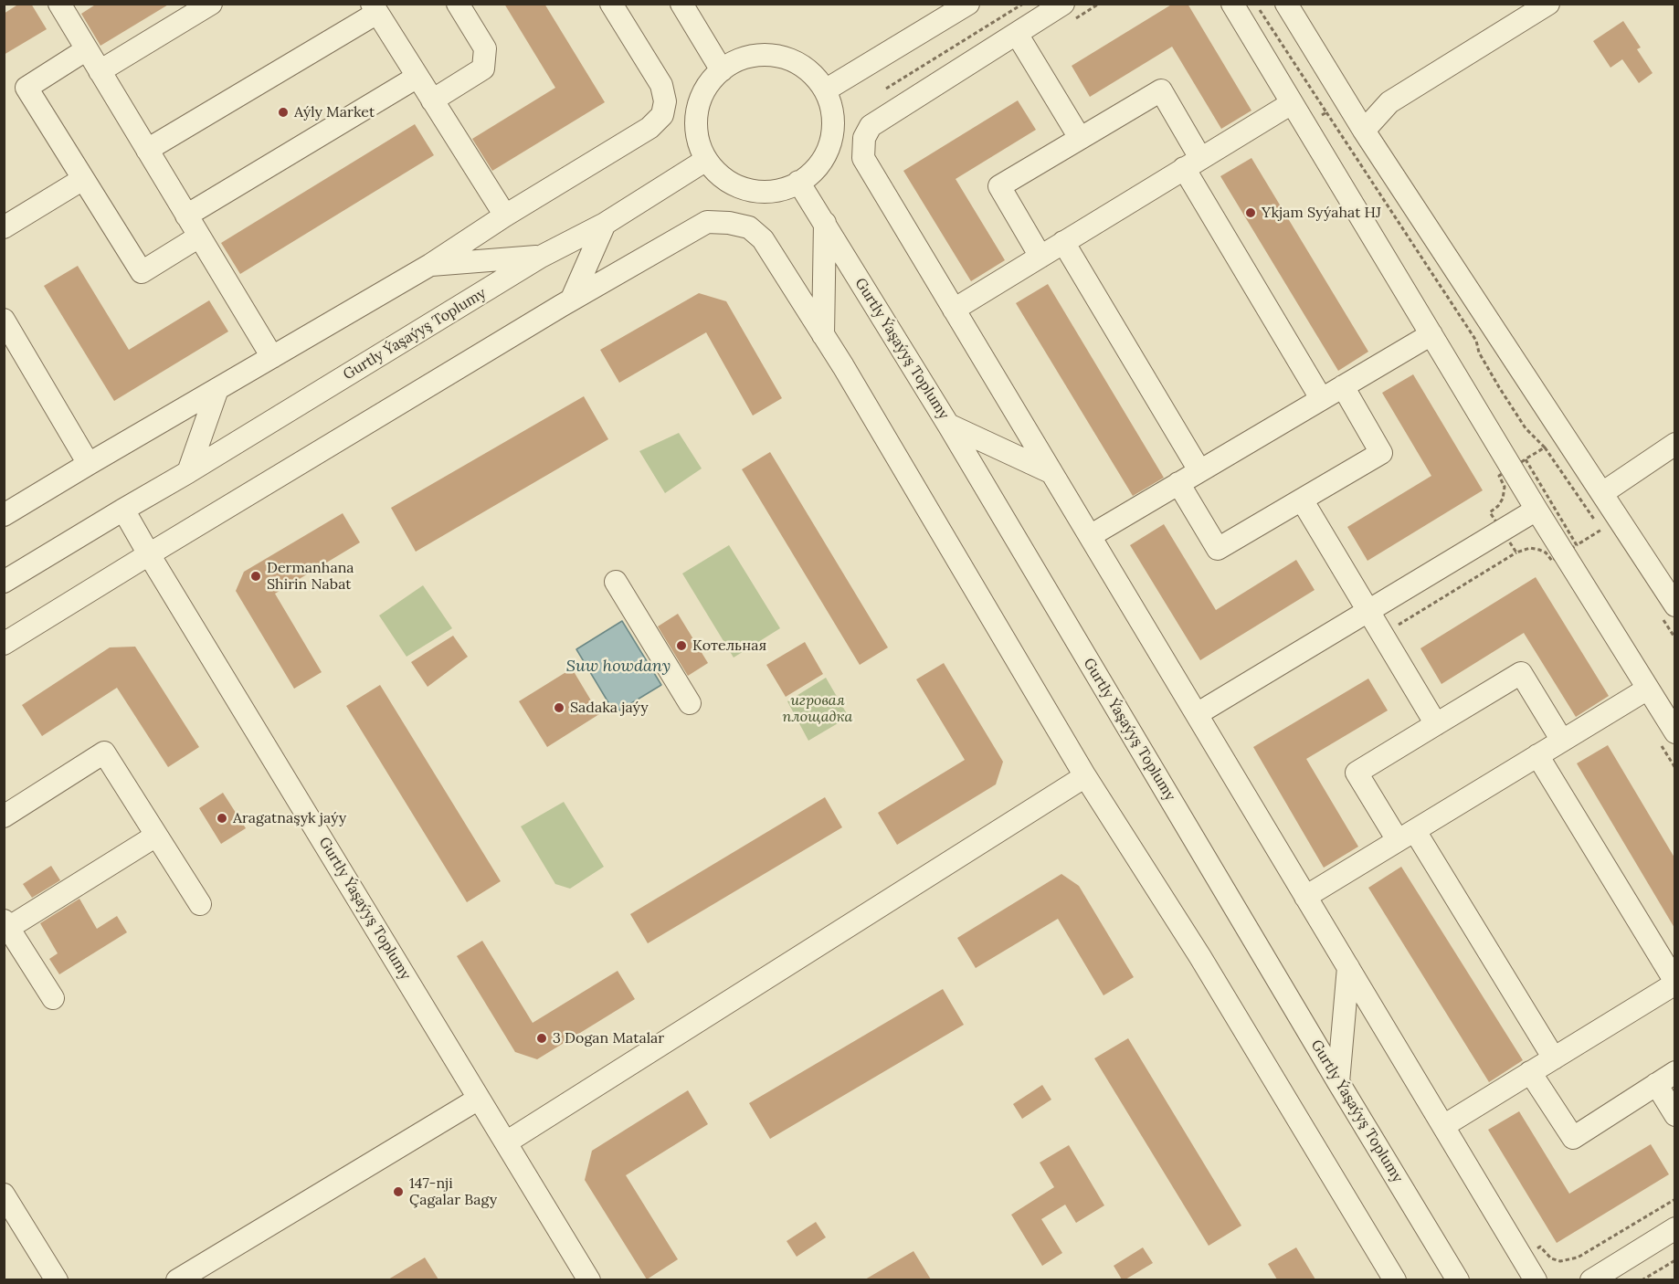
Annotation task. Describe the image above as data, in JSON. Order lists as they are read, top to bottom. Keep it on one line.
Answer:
{"streets":{"street":["Gurtly Ýaşaýyş Toplumy"]},"water":["Suw howdany"],"parks":["игровая площадка"],"places":["Aýly Market","Ykjam Syýahat HJ","Dermanhana Shirin Nabat","Котельная","Sadaka jaýy","Aragatnaşyk jaýy","3 Dogan Matalar","147-nji Çagalar Bagy"]}
